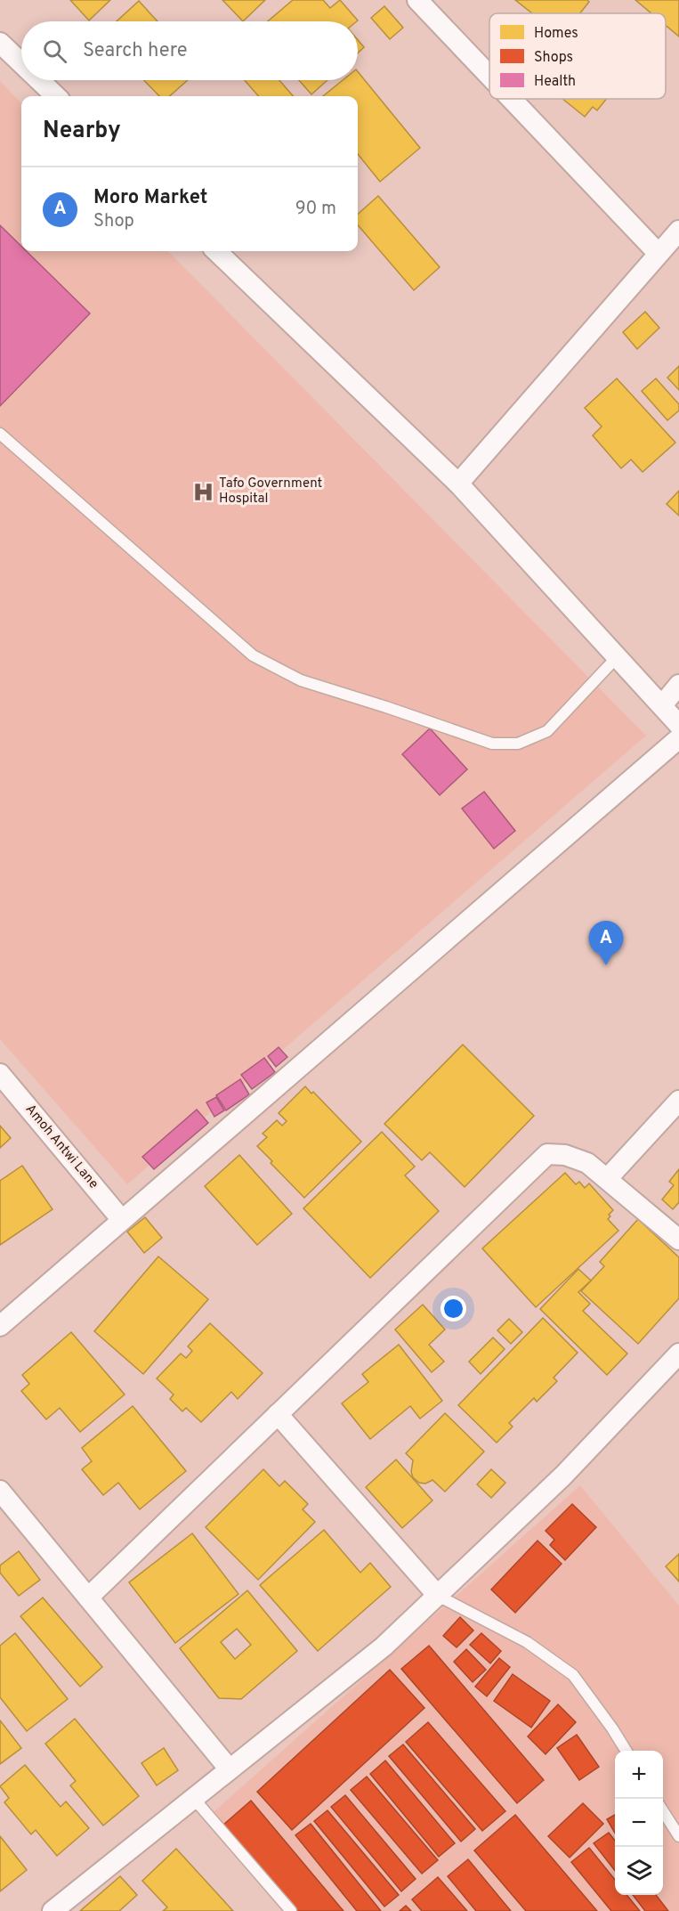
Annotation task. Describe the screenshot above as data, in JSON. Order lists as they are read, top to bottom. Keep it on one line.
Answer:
{"streets":{"street":["Amoh Antwi Lane"]},"places":{"hospital":["Tafo Government Hospital"]},"legend":["Homes","Shops","Health"],"page":{"search":"Search here","heading":"Nearby","list":[{"mark":"A","name":"Moro Market","note":"Shop","value":"90 m"}],"pins":"A","map_buttons":["+","−"]}}
